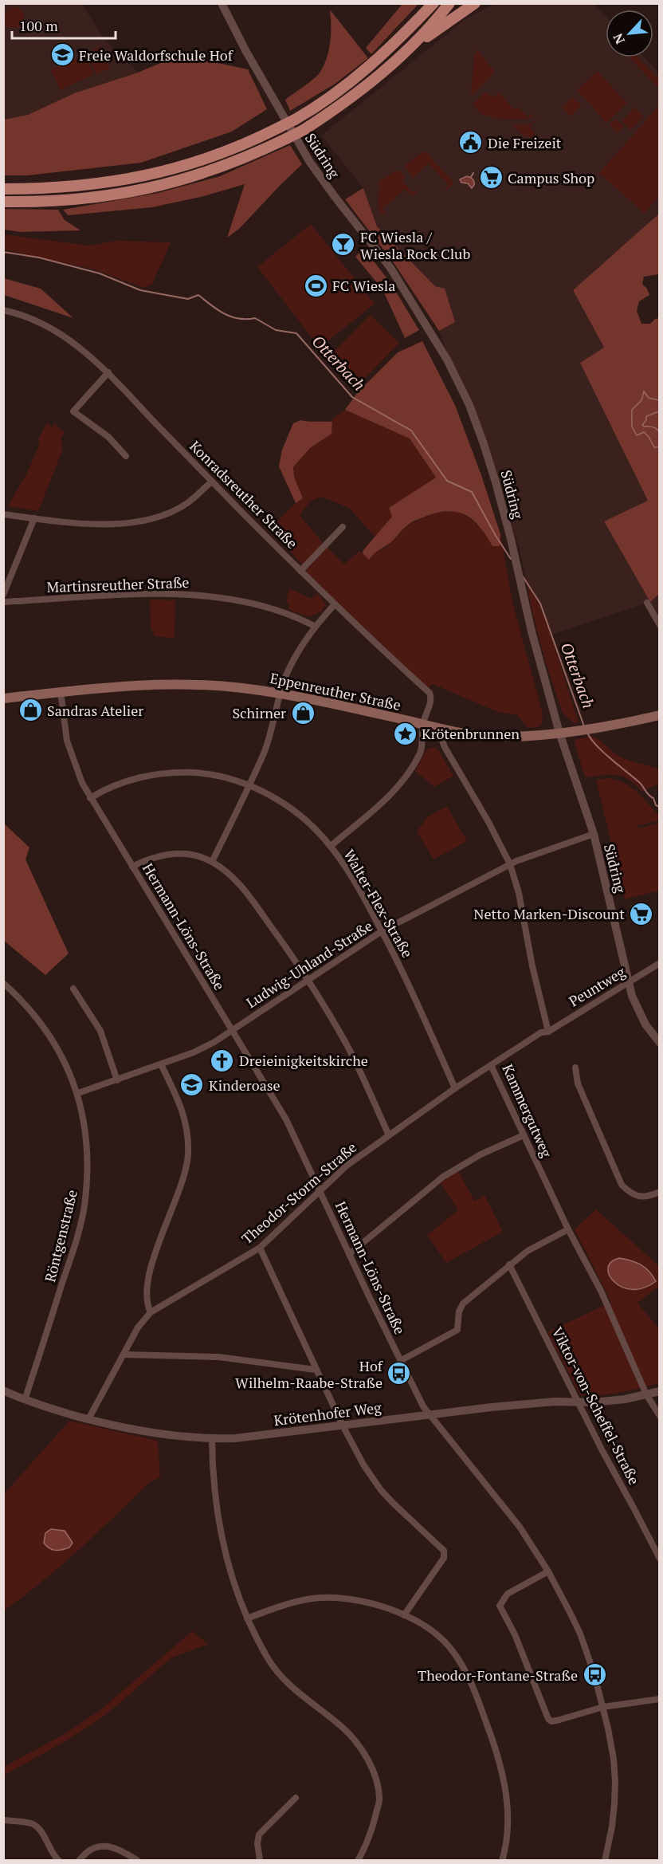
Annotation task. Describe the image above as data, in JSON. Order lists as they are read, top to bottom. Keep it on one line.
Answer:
{"streets":{"main road":["Eppenreuther Straße"],"street":["Südring","Konradsreuther Straße","Martinsreuther Straße","Walter-Flex-Straße","Hermann-Löns-Straße","Ludwig-Uhland-Straße","Peuntweg","Kammergutweg","Theodor-Storm-Straße","Röntgenstraße","Viktor-von-Scheffel-Straße","Krötenhofer Weg"]},"crossings":[["Südring","Eppenreuther Straße"],["Südring","Ludwig-Uhland-Straße"],["Südring","Peuntweg"],["Konradsreuther Straße","Eppenreuther Straße"],["Eppenreuther Straße","Hermann-Löns-Straße"],["Walter-Flex-Straße","Hermann-Löns-Straße"],["Walter-Flex-Straße","Ludwig-Uhland-Straße"],["Walter-Flex-Straße","Theodor-Storm-Straße"],["Hermann-Löns-Straße","Ludwig-Uhland-Straße"],["Hermann-Löns-Straße","Theodor-Storm-Straße"],["Hermann-Löns-Straße","Krötenhofer Weg"],["Ludwig-Uhland-Straße","Röntgenstraße"],["Peuntweg","Kammergutweg"],["Kammergutweg","Theodor-Storm-Straße"],["Kammergutweg","Krötenhofer Weg"],["Theodor-Storm-Straße","Krötenhofer Weg"],["Röntgenstraße","Krötenhofer Weg"],["Viktor-von-Scheffel-Straße","Krötenhofer Weg"]],"water":["Otterbach"],"places":{"school or university":["Freie Waldorfschule Hof","Kinderoase"],"public building":["Die Freizeit"],"supermarket":["Campus Shop","Netto Marken-Discount"],"bar":["FC Wiesla / Wiesla Rock Club"],"sports":["FC Wiesla"],"shop":["Sandras Atelier","Schirner"],"place":["Krötenbrunnen"],"church":["Dreieinigkeitskirche"],"bus stop":["Hof Wilhelm-Raabe-Straße","Theodor-Fontane-Straße"]},"scale_bar":"100 m","north":"bottom left"}
